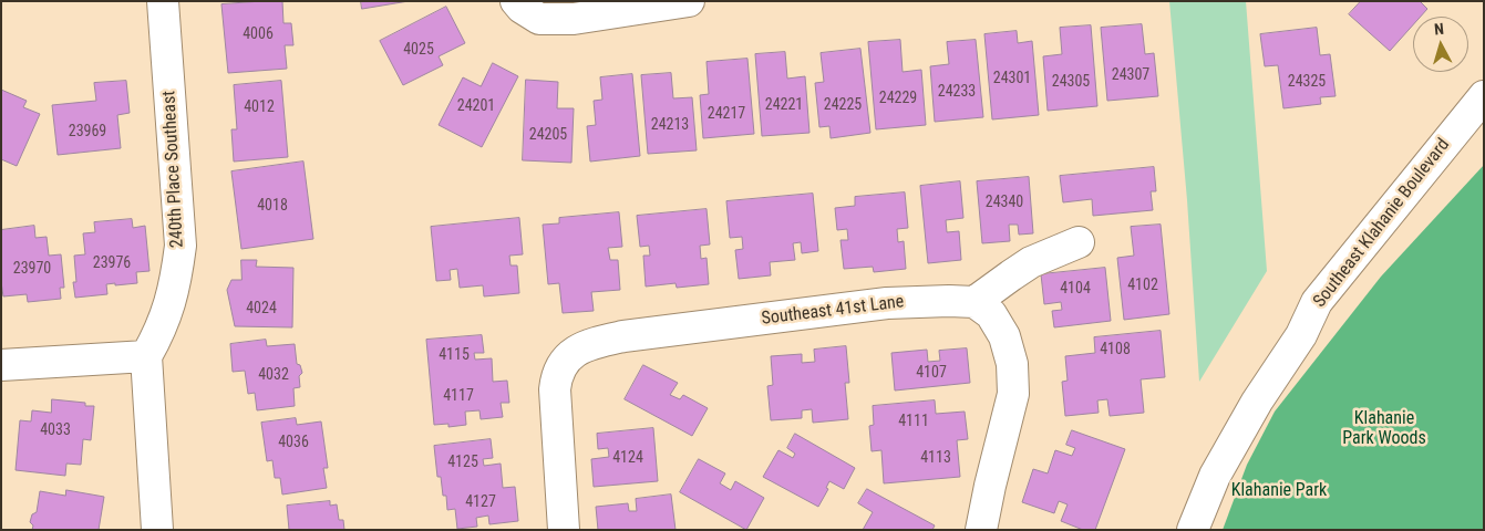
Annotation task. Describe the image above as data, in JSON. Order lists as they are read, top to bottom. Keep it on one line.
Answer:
{"streets":{"street":["240th Place Southeast","Southeast Klahanie Boulevard","Southeast 41st Lane"]},"parks":["Klahanie Park Woods","Klahanie Park"],"house_numbers":["4006","4025","24307","24301","24305","24325","24233","24229","24221","24225","24201","4012","24217","24213","23969","24205","24340","4018","23976","23970","4102","4104","4024","4108","4115","4107","4032","4117","4111","4033","4036","4124","4113","4125","4127"],"north":"top"}
